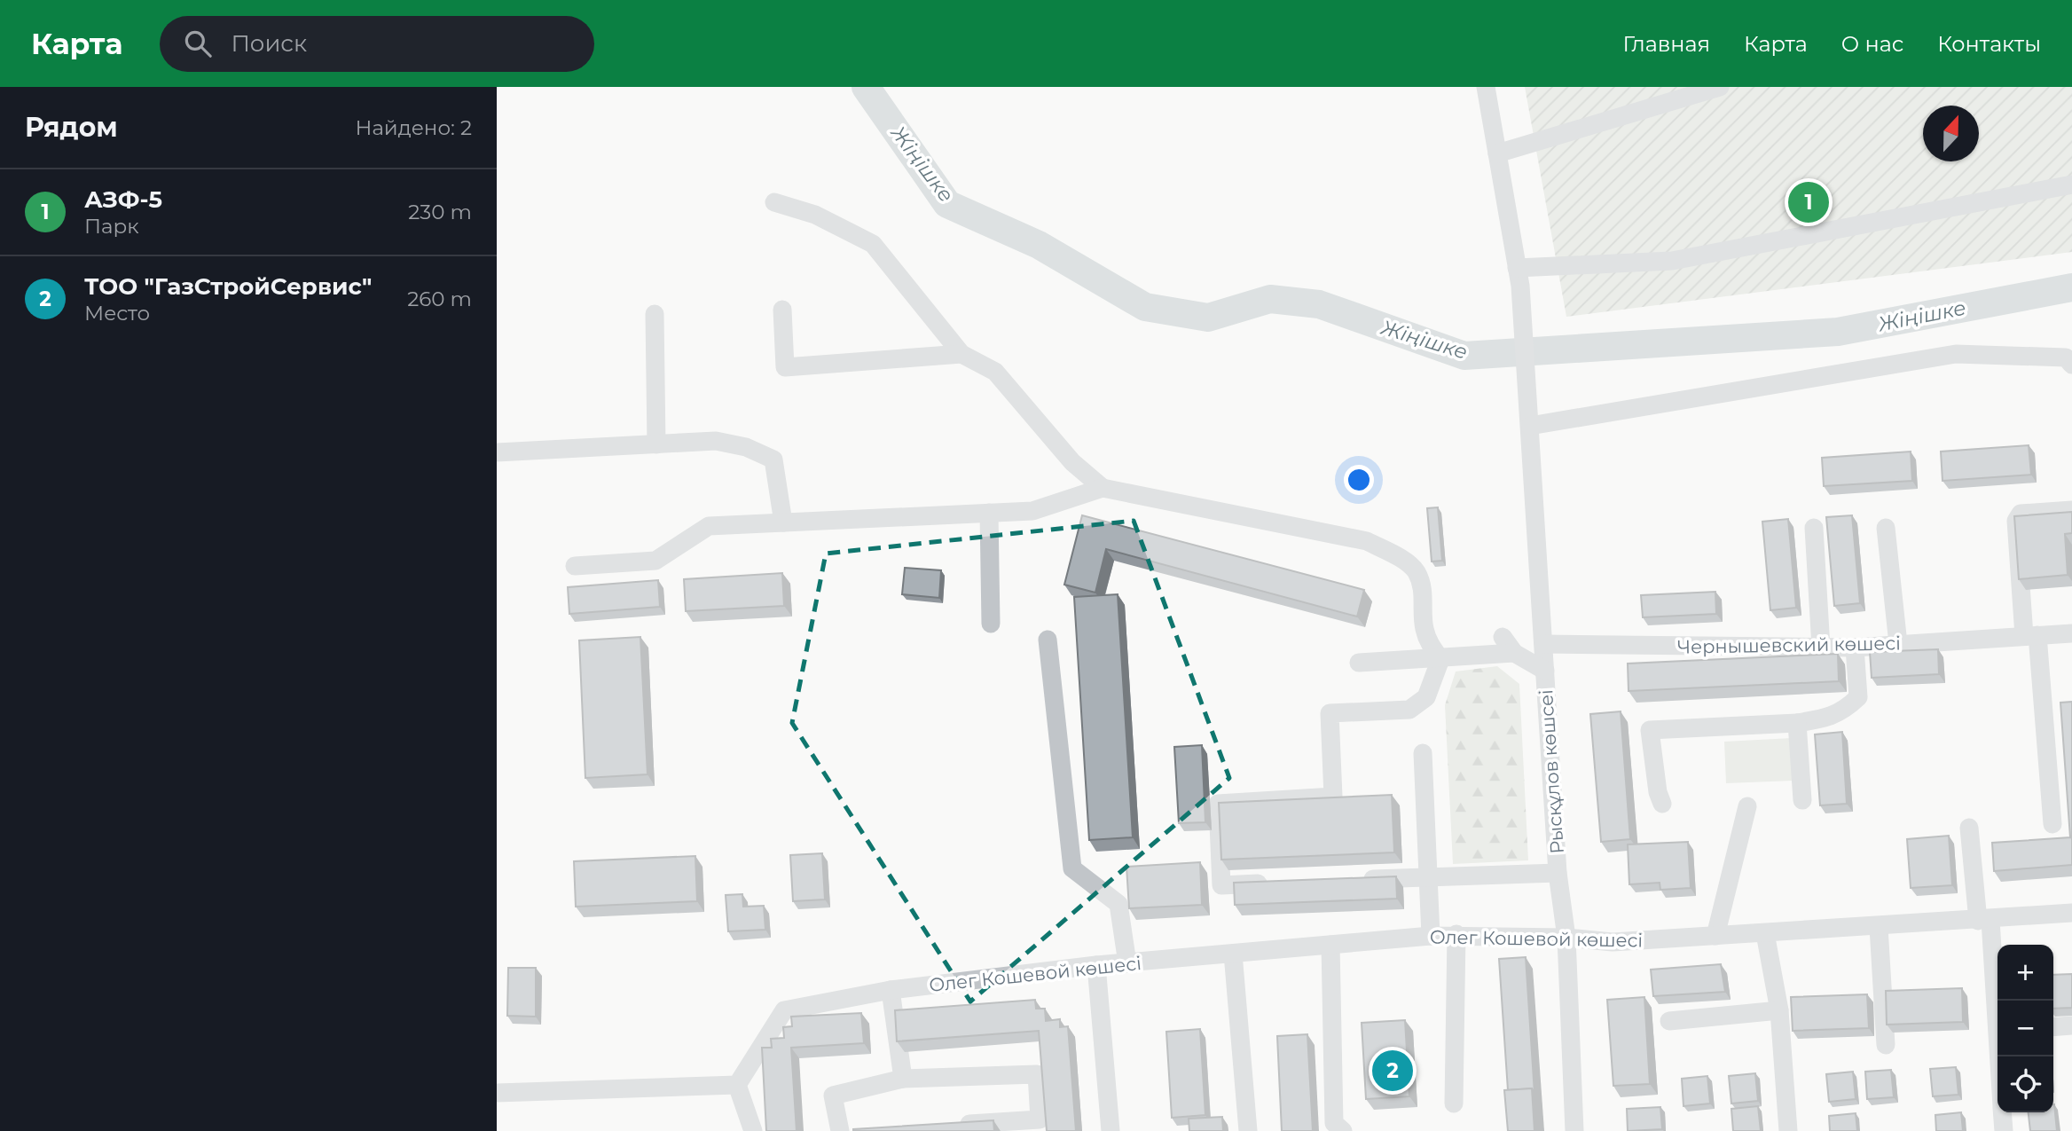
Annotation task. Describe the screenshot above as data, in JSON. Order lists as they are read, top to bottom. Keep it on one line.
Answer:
{"streets":{"street":["Чернышевский көшесі","Рысқұлов көшсеі","Олег Кошевой көшесі"]},"crossings":[["Чернышевский көшесі","Рысқұлов көшсеі"],["Рысқұлов көшсеі","Олег Кошевой көшесі"]],"water":["Жіңішке"],"north":"top","page":{"header":"Карта","search":"Поиск","nav":["Главная","Карта","О нас","Контакты"],"heading":["Рядом","Найдено: 2"],"list":[{"mark":"1","name":"АЗФ-5","note":"Парк","value":"230 m"},{"mark":"2","name":"ТОО \"ГазСтройСервис\"","note":"Место","value":"260 m"}],"pins":["1","2"],"map_buttons":["+","−"]}}
